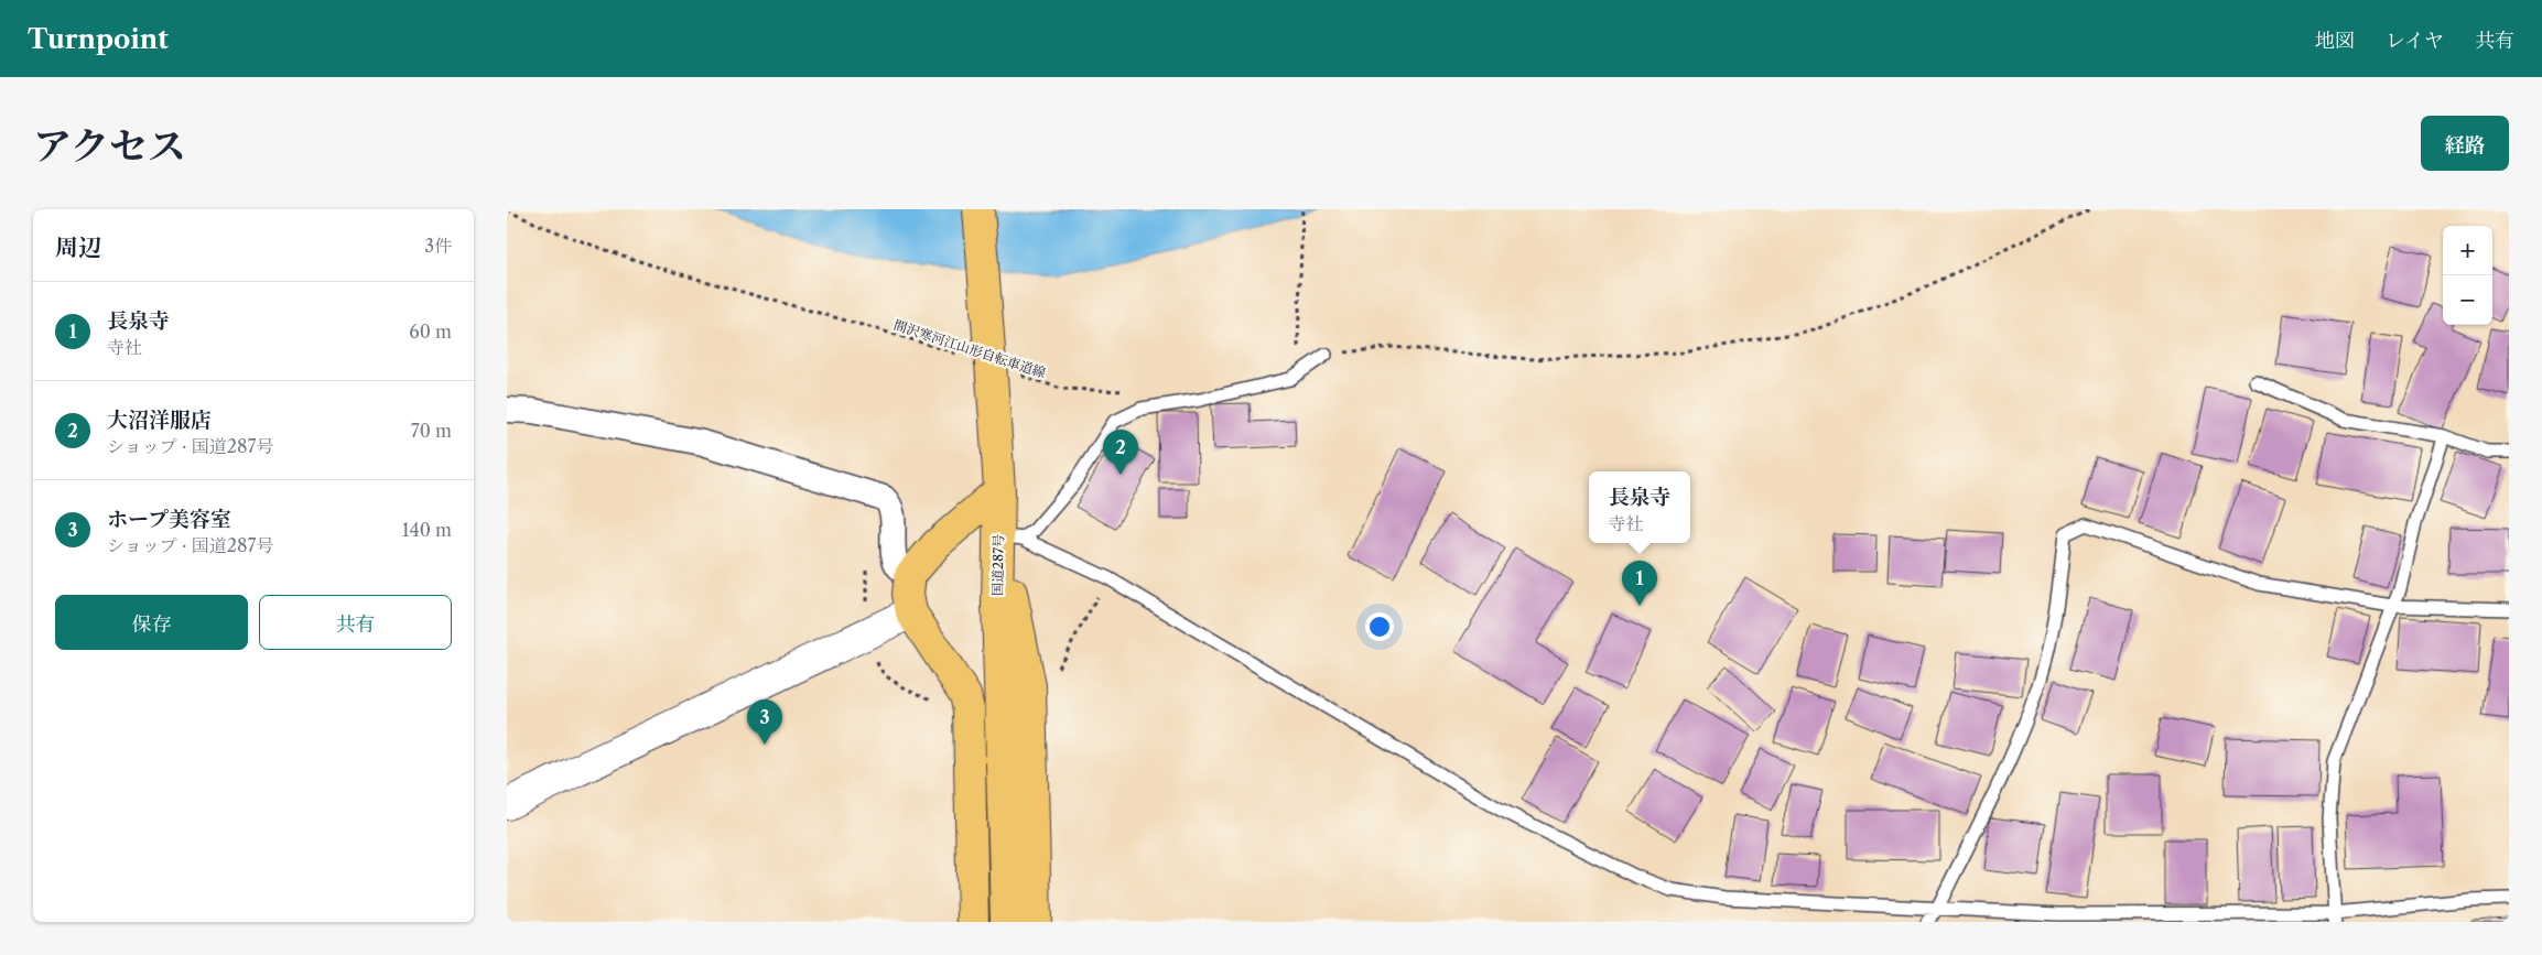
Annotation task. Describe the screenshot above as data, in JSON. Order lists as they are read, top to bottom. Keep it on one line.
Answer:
{"streets":{"highway":["国道287号"],"path":["間沢寒河江山形自転車道線"]},"page":{"header":"Turnpoint","nav":["地図","レイヤ","共有"],"title":"アクセス","buttons":["経路",["保存","共有"]],"heading":["周辺","3件"],"map_buttons":["+","−"],"list":[{"mark":"1","name":"長泉寺","note":"寺社","value":"60 m"},{"mark":"2","name":"大沼洋服店","note":"ショップ · 国道287号","value":"70 m"},{"mark":"3","name":"ホープ美容室","note":"ショップ · 国道287号","value":"140 m"}],"pins":["2","1","3"],"popup":["長泉寺","寺社"]}}
